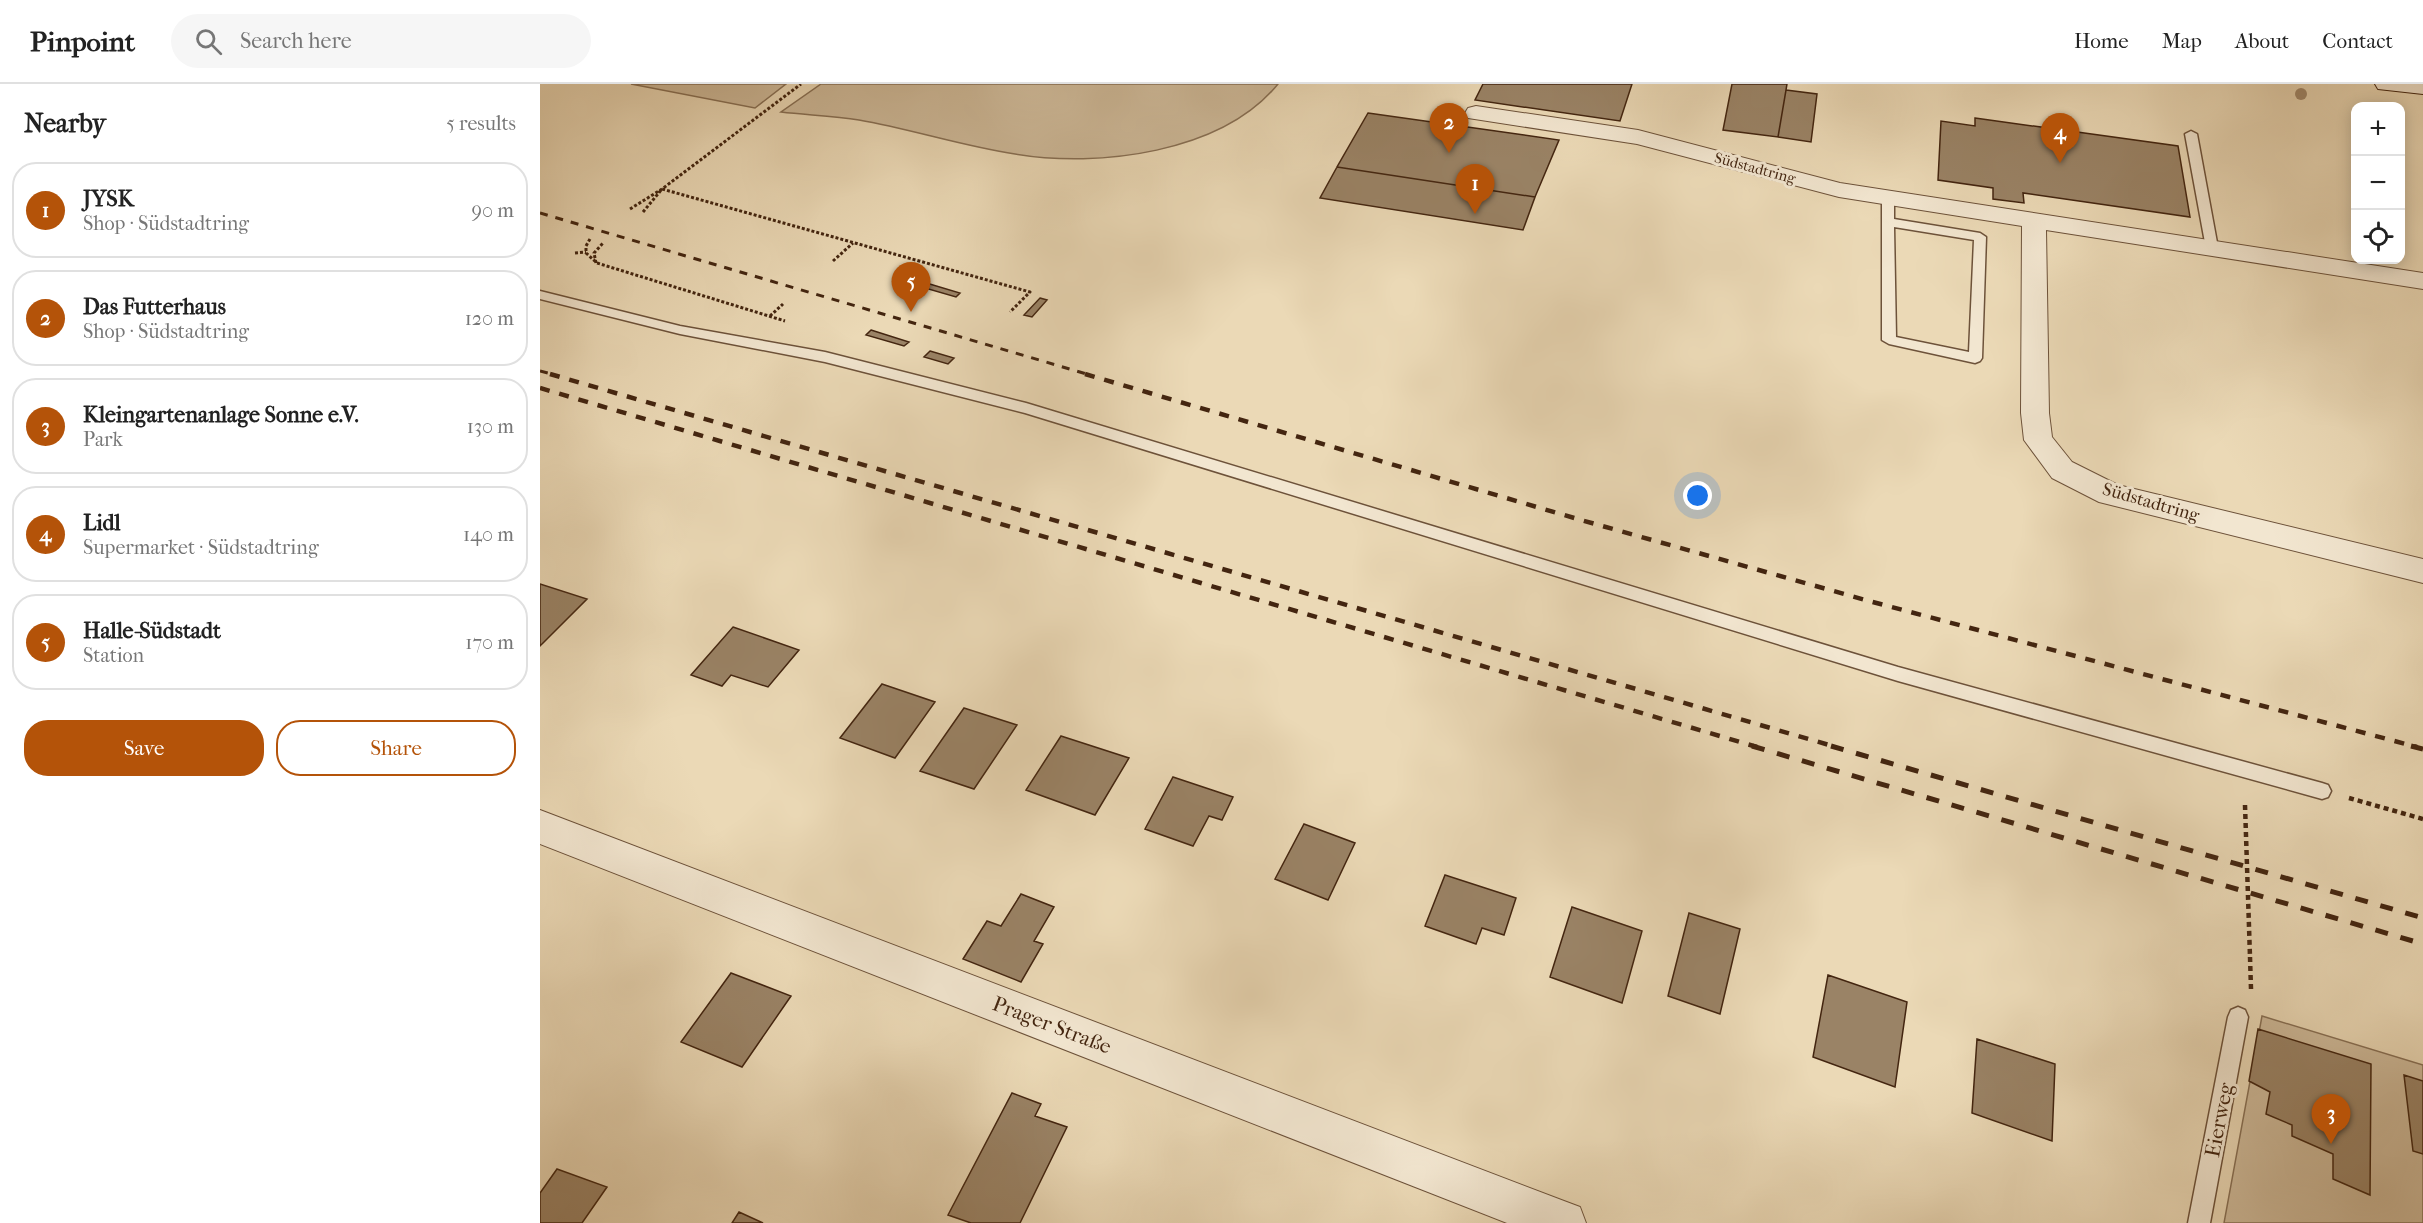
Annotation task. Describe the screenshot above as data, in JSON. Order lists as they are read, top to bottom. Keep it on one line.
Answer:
{"streets":{"street":["Südstadtring","Prager Straße"],"lane":["Eierweg"]},"page":{"header":"Pinpoint","search":"Search here","nav":["Home","Map","About","Contact"],"heading":["Nearby","5 results"],"map_buttons":["+","−"],"pins":["2","4","1","5","3"],"list":[{"mark":"1","name":"JYSK","note":"Shop · Südstadtring","value":"90 m"},{"mark":"2","name":"Das Futterhaus","note":"Shop · Südstadtring","value":"120 m"},{"mark":"3","name":"Kleingartenanlage Sonne e.V.","note":"Park","value":"130 m"},{"mark":"4","name":"Lidl","note":"Supermarket · Südstadtring","value":"140 m"},{"mark":"5","name":"Halle-Südstadt","note":"Station","value":"170 m"}],"buttons":["Save","Share"]}}
